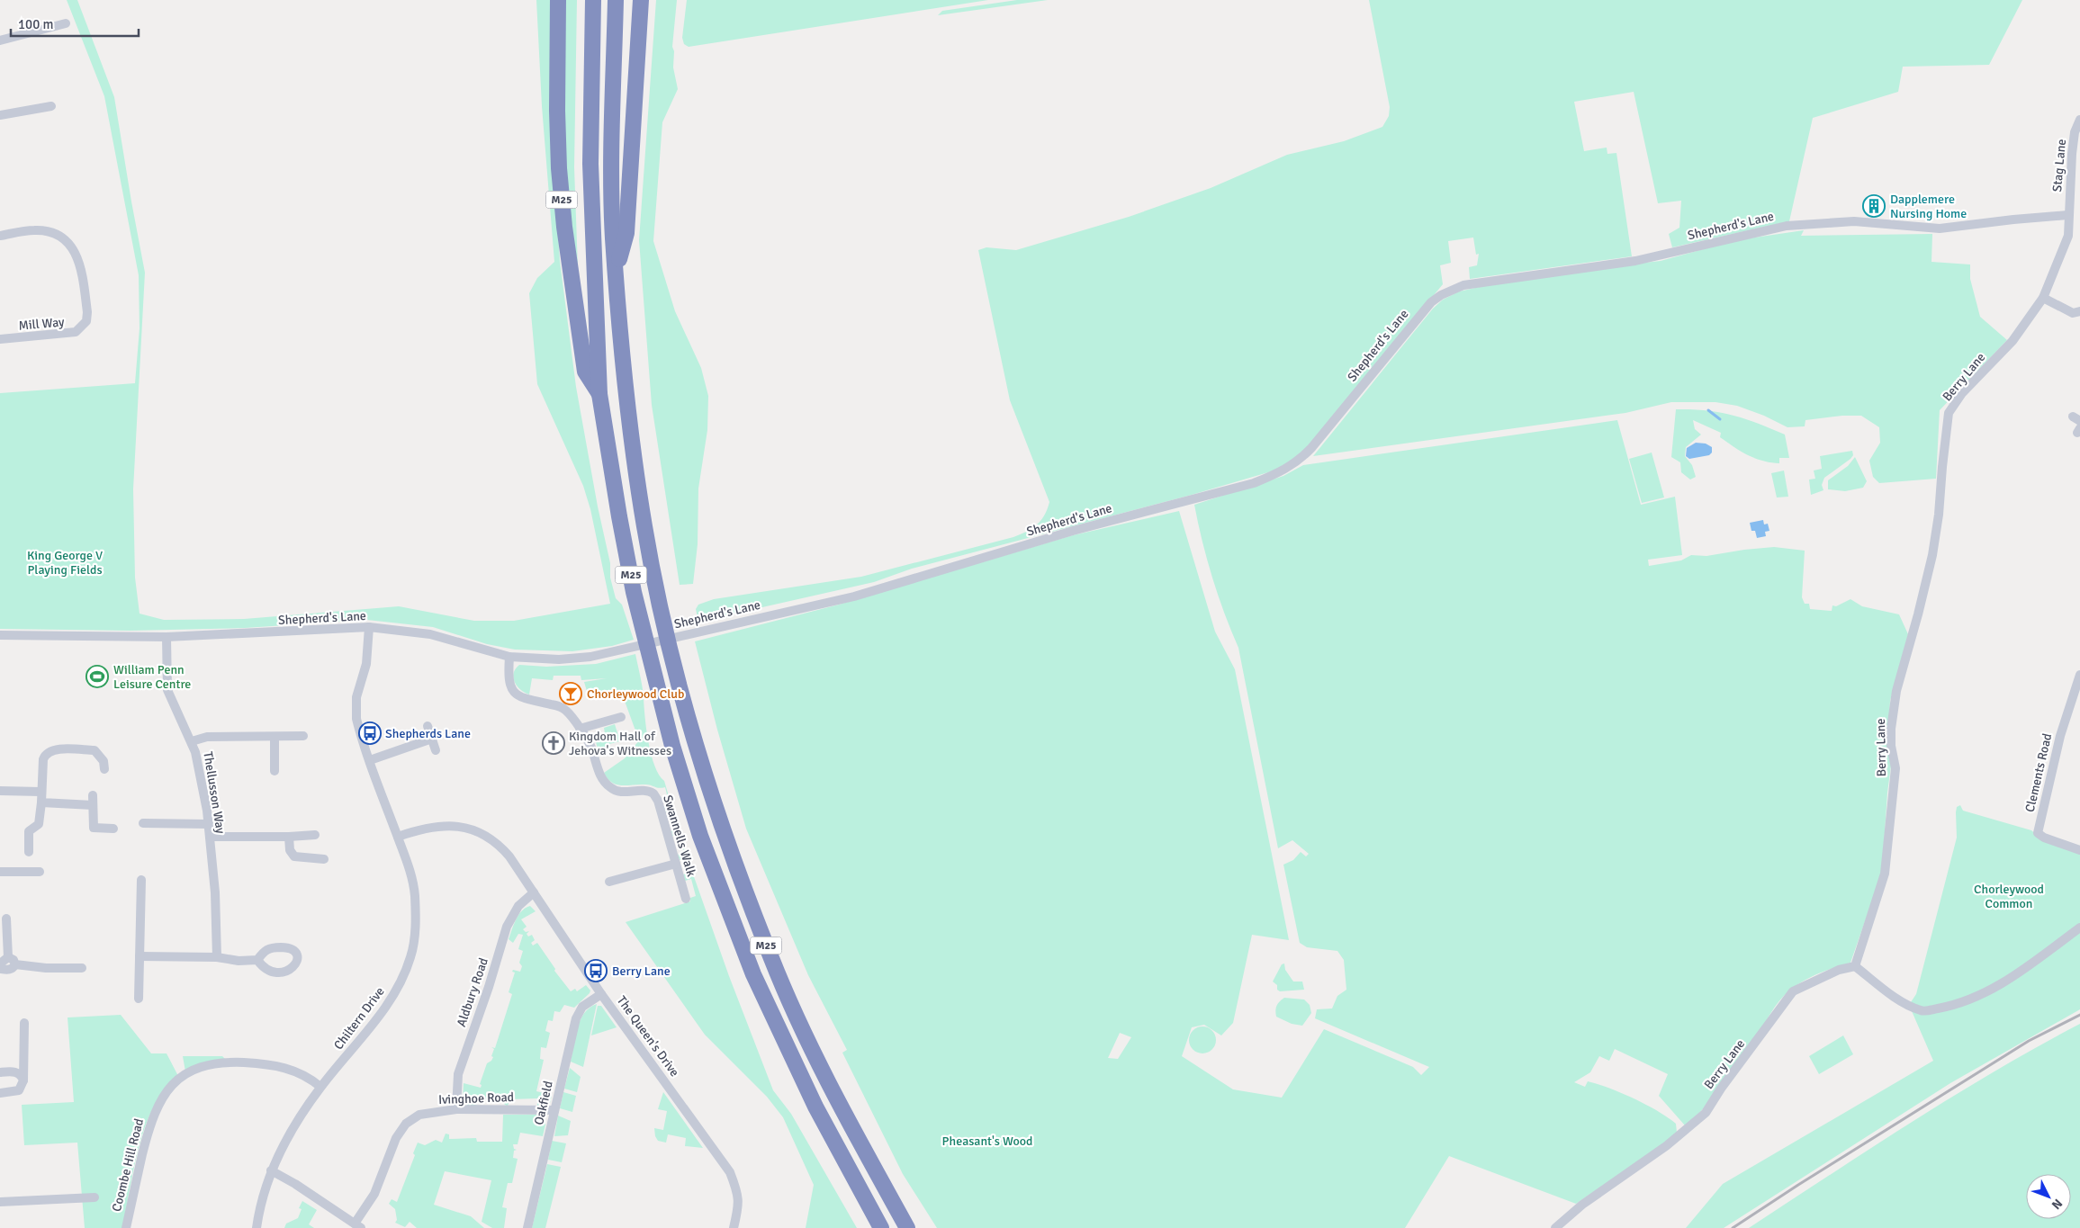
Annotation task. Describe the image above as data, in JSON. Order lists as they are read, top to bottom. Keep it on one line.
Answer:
{"streets":{"highway":["M25"],"street":["Stag Lane","Shepherd's Lane","Mill Way","Berry Lane","Clements Road","Thellusson Way","Swannells Walk","Aldbury Road","Chiltern Drive","The Queen's Drive","Ivinghoe Road","Oakfield","Coombe Hill Road"]},"crossings":[["Stag Lane","Shepherd's Lane"],["Stag Lane","Berry Lane"],["Shepherd's Lane","Berry Lane"],["Shepherd's Lane","Thellusson Way"],["Shepherd's Lane","Swannells Walk"],["Shepherd's Lane","Chiltern Drive"],["Aldbury Road","The Queen's Drive"],["Aldbury Road","Ivinghoe Road"],["Chiltern Drive","The Queen's Drive"],["Chiltern Drive","Coombe Hill Road"],["The Queen's Drive","Oakfield"],["Ivinghoe Road","Oakfield"]],"parks":["King George V Playing Fields","Chorleywood Common","Pheasant's Wood"],"places":{"building":["Dapplemere Nursing Home"],"sports":["William Penn Leisure Centre"],"bar":["Chorleywood Club"],"bus stop":["Shepherds Lane","Berry Lane"],"church":["Kingdom Hall of Jehova's Witnesses"]},"scale_bar":"100 m","north":"bottom right"}
